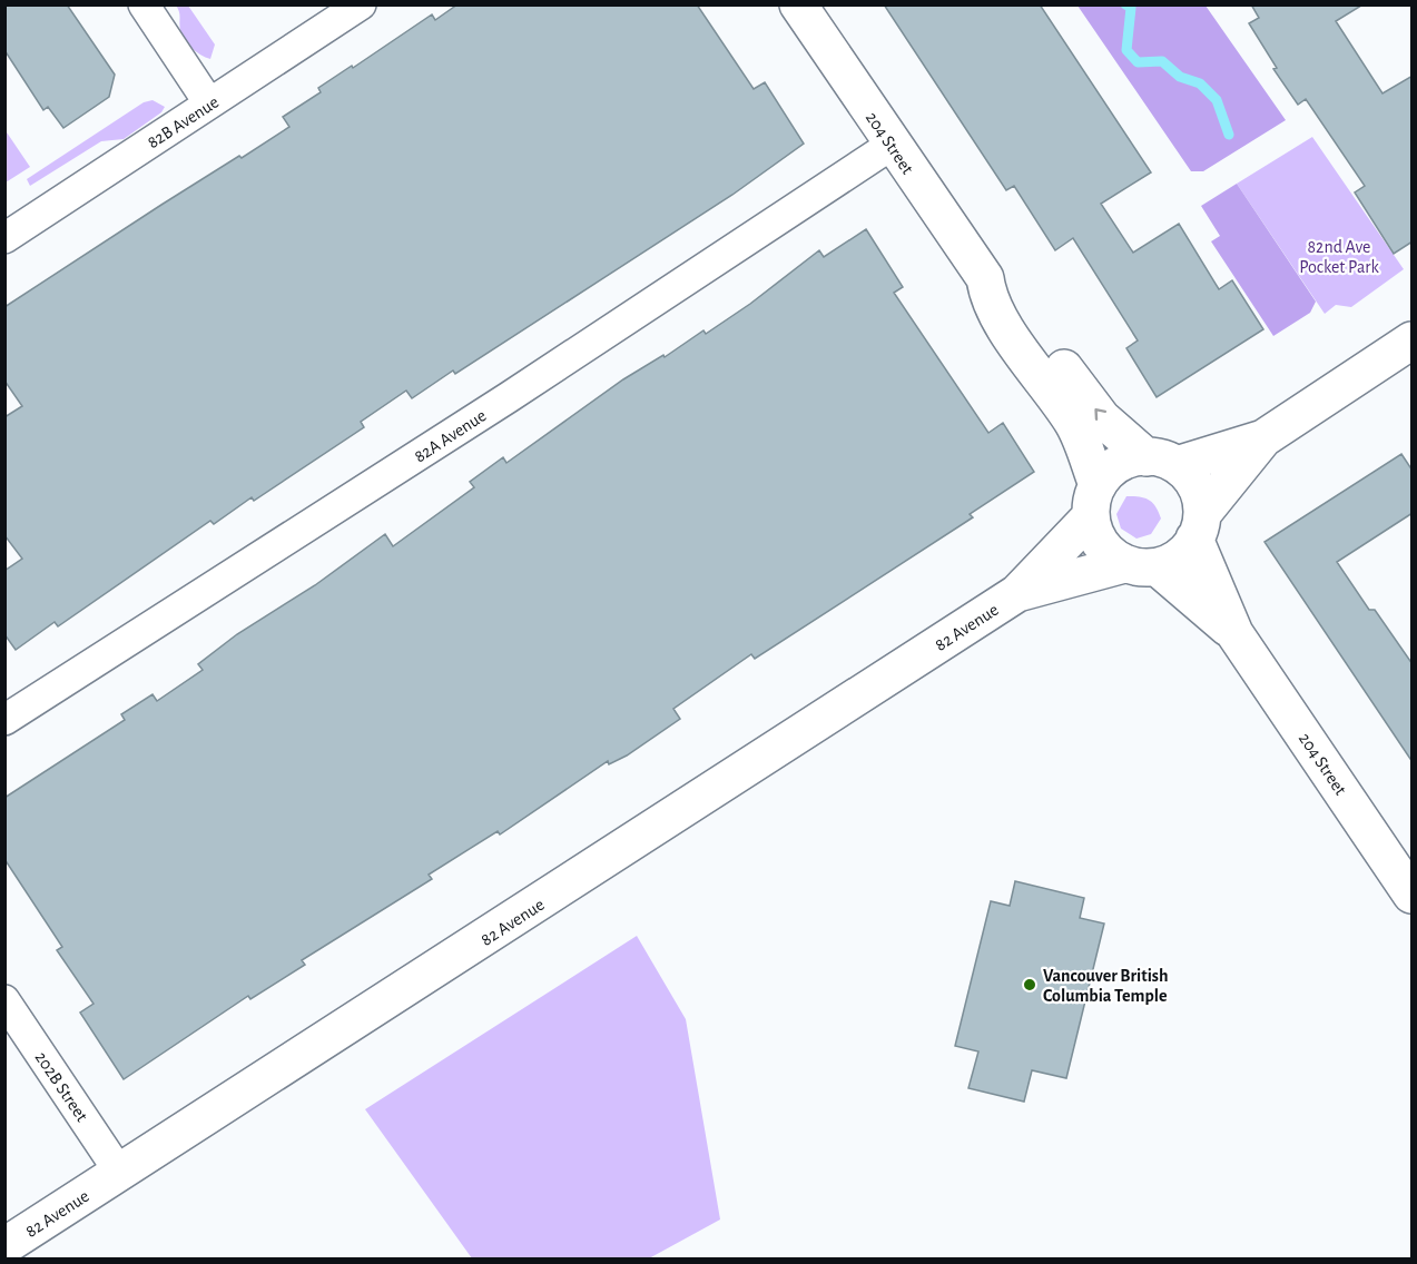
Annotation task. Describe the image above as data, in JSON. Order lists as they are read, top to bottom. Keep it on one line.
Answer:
{"streets":{"street":["82B Avenue","204 Street","82A Avenue","82 Avenue","202B Street"]},"crossings":[["204 Street","82A Avenue"],["204 Street","82 Avenue"],["82 Avenue","202B Street"]],"parks":["82nd Ave Pocket Park"],"places":["Vancouver British Columbia Temple"]}
